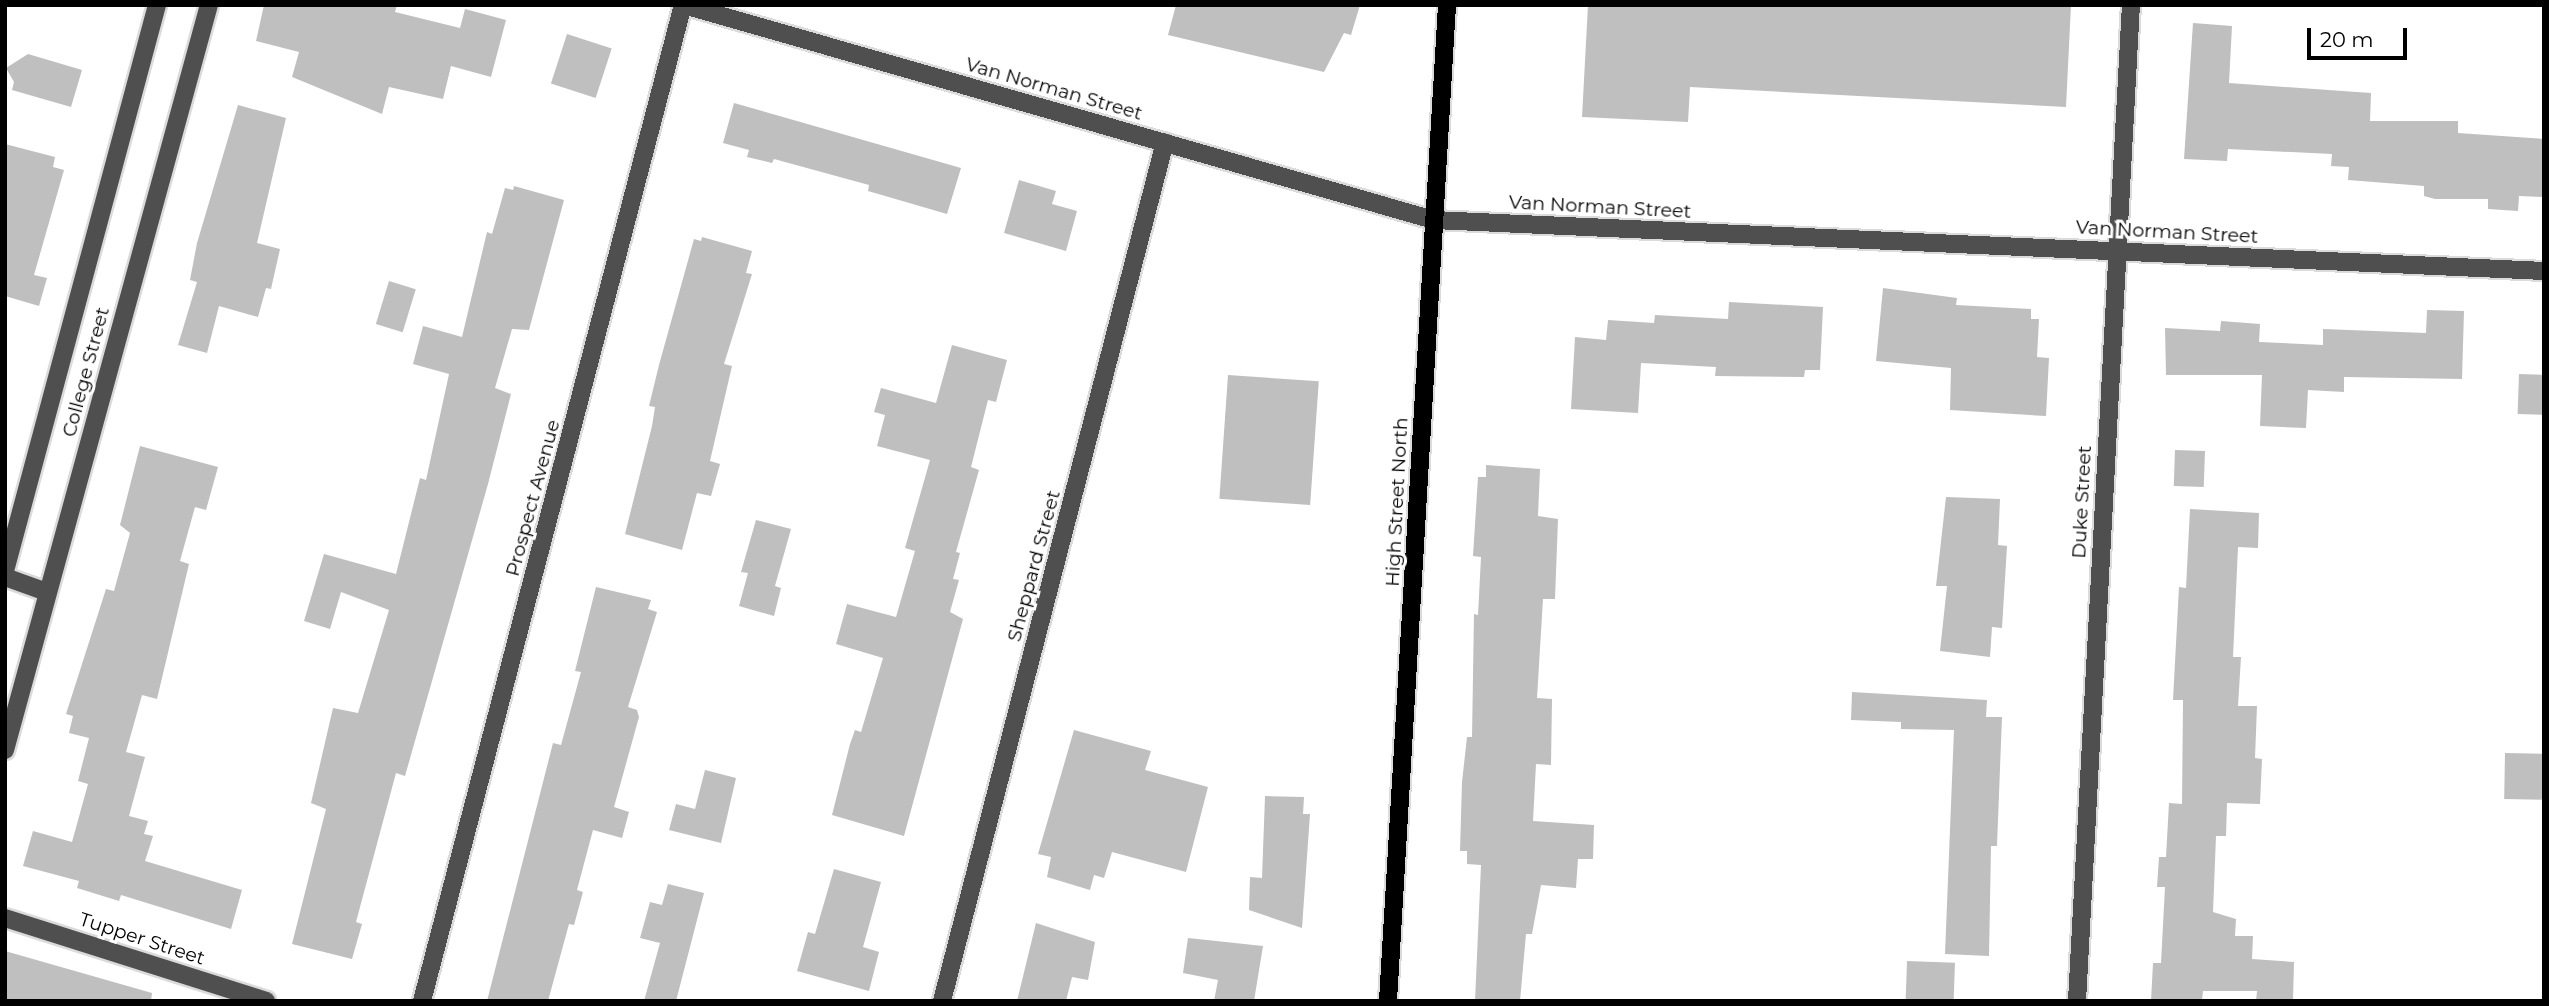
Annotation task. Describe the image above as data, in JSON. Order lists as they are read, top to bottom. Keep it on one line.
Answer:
{"streets":{"main road":["High Street North"],"street":["Van Norman Street","College Street","Prospect Avenue","Duke Street","Sheppard Street","Tupper Street"]},"crossings":[["Van Norman Street","Prospect Avenue"],["Van Norman Street","High Street North"],["Van Norman Street","Duke Street"],["Van Norman Street","Sheppard Street"]],"scale_bar":"20 m"}
